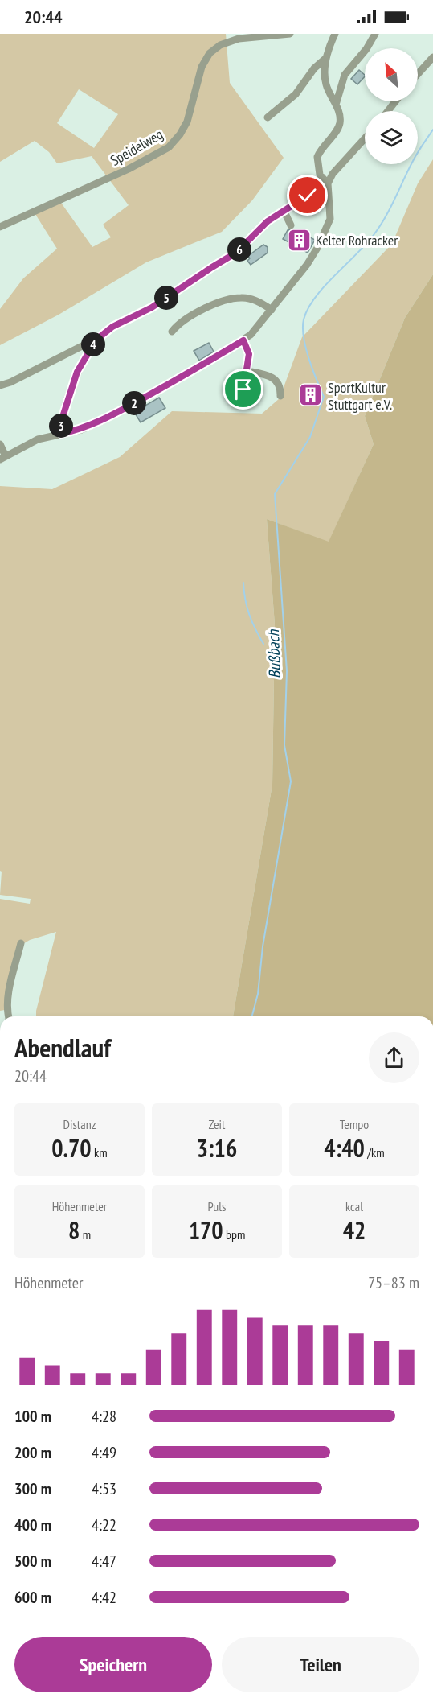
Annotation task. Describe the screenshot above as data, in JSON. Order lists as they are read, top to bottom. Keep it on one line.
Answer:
{"streets":{"street":["Speidelweg"]},"water":["Bußbach"],"places":{"building":["Kelter Rohracker","SportKultur Stuttgart e.V."]},"north":"top left","page":{"status":"20:44","pins":["6","5","4","2","3"],"heading":["Abendlauf","20:44"],"stats":[["Distanz","0.70 km"],["Zeit","3:16"],["Tempo","4:40 /km"],["Höhenmeter","8 m"],["Puls","170 bpm"],["kcal","42"]],"chart":["Höhenmeter","75–83 m"],"list":[{"name":"100 m","note":"4:28"},{"name":"200 m","note":"4:49"},{"name":"300 m","note":"4:53"},{"name":"400 m","note":"4:22"},{"name":"500 m","note":"4:47"},{"name":"600 m","note":"4:42"}],"buttons":["Speichern","Teilen"]}}
